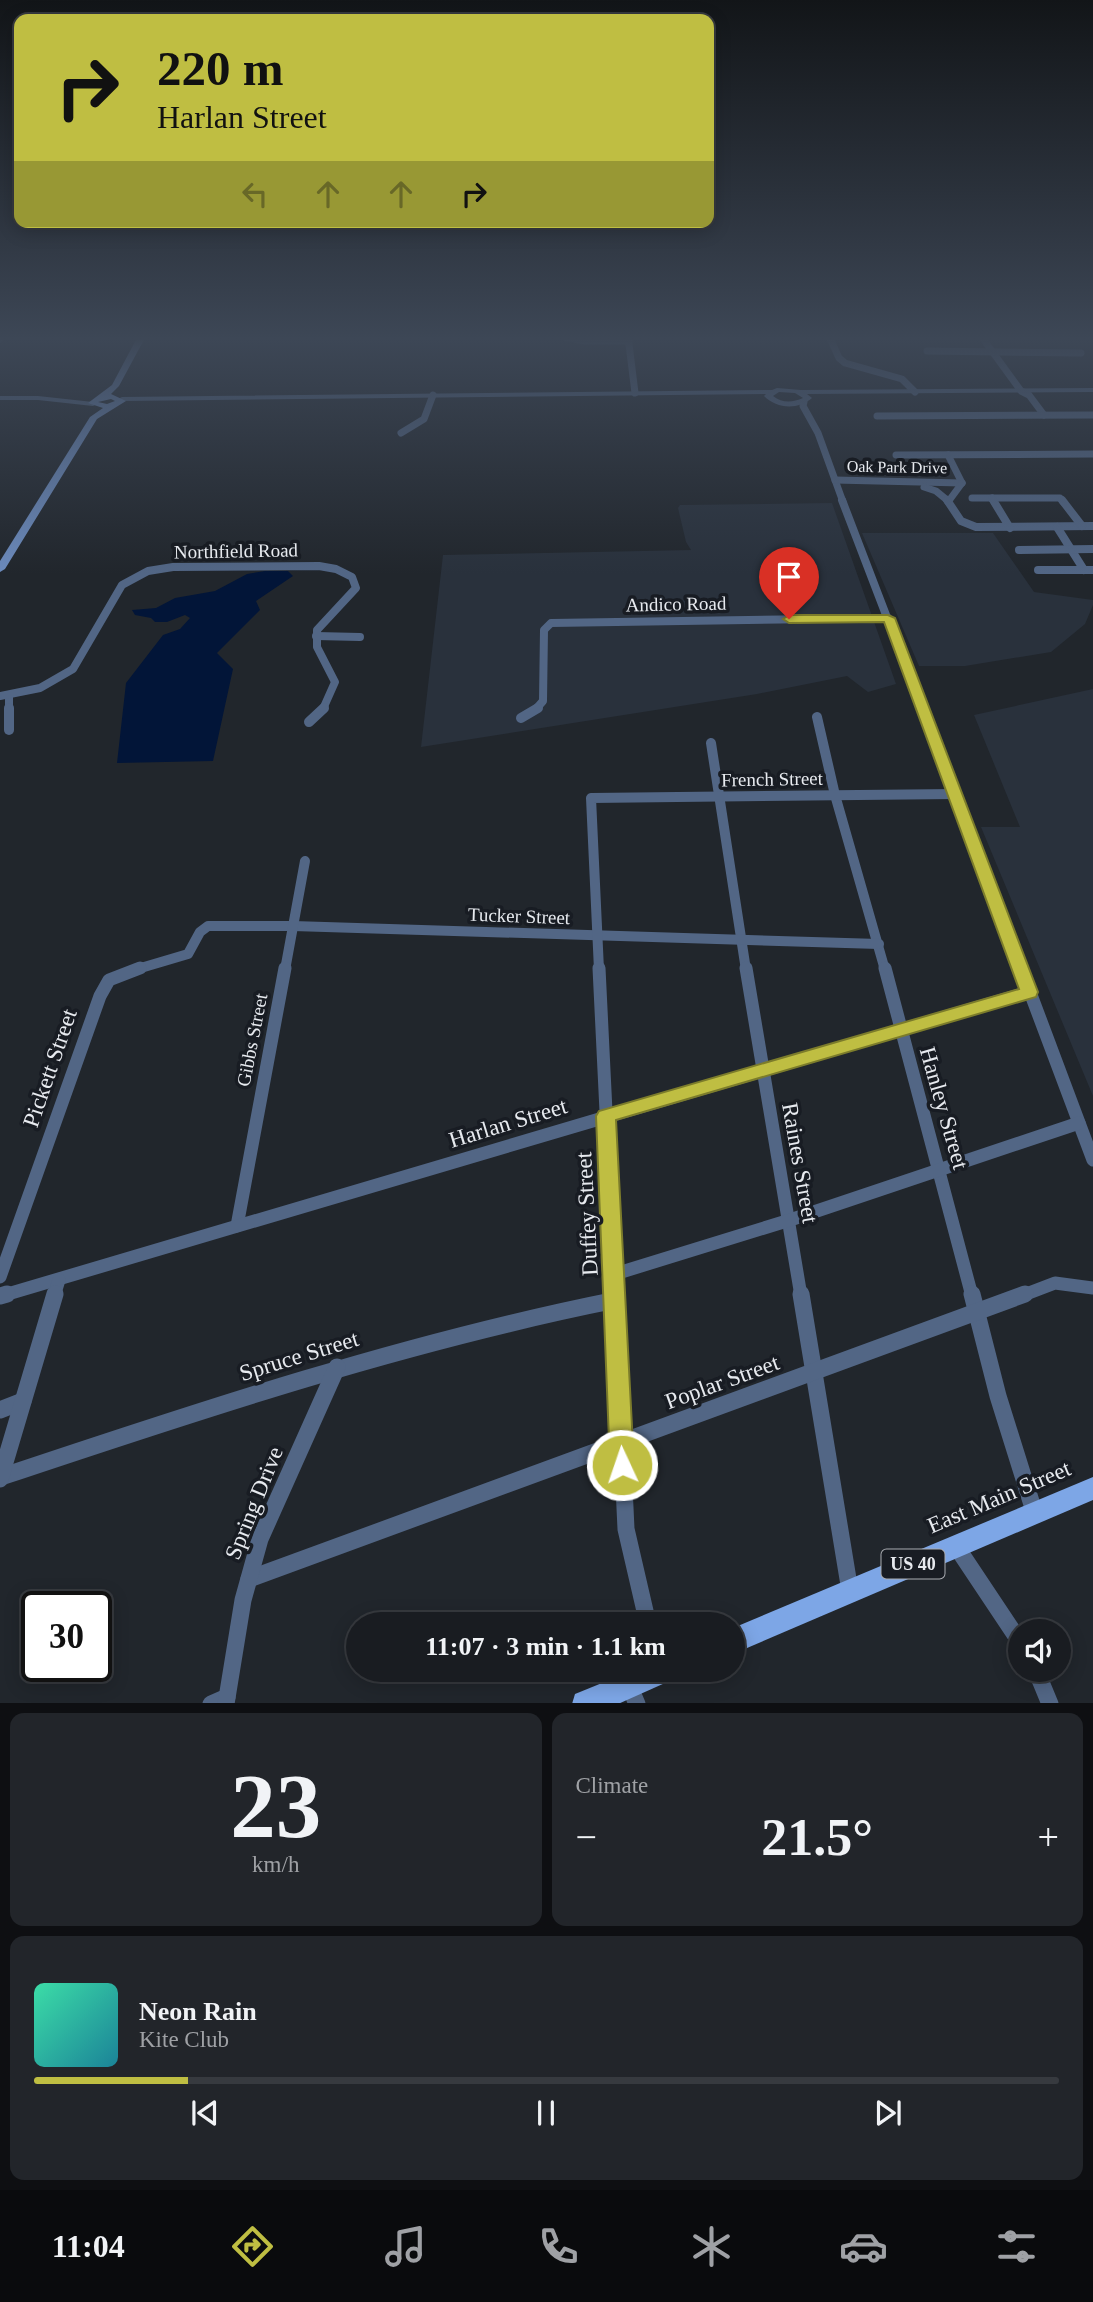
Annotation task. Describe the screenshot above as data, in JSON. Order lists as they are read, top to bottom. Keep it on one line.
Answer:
{"streets":{"main road":["East Main Street","US 40"],"street":["Oak Park Drive","Northfield Road","Andico Road","French Street","Tucker Street","Gibbs Street","Pickett Street","Hanley Street","Harlan Street","Raines Street","Duffey Street","Spruce Street","Poplar Street","Spring Drive"]},"crossings":[["French Street","Hanley Street"],["French Street","Raines Street"],["French Street","Duffey Street"],["Tucker Street","Gibbs Street"],["Tucker Street","Pickett Street"],["Tucker Street","Hanley Street"],["Tucker Street","Raines Street"],["Tucker Street","Duffey Street"],["Gibbs Street","Harlan Street"],["Hanley Street","Harlan Street"],["Hanley Street","Poplar Street"],["Hanley Street","East Main Street"],["Harlan Street","Raines Street"],["Harlan Street","Duffey Street"],["Raines Street","Poplar Street"],["Raines Street","East Main Street"],["Duffey Street","Spruce Street"],["Duffey Street","Poplar Street"],["Spruce Street","Spring Drive"],["Poplar Street","Spring Drive"]],"page":{"turn":["220 m","Harlan Street"],"limit":"30","trip":"11:07 · 3 min · 1.1 km","tile":[["23","km/h"],"Climate"],"heat":["−","21.5°","+"],"song":["Neon Rain","Kite Club"],"tabs":"11:04"}}
